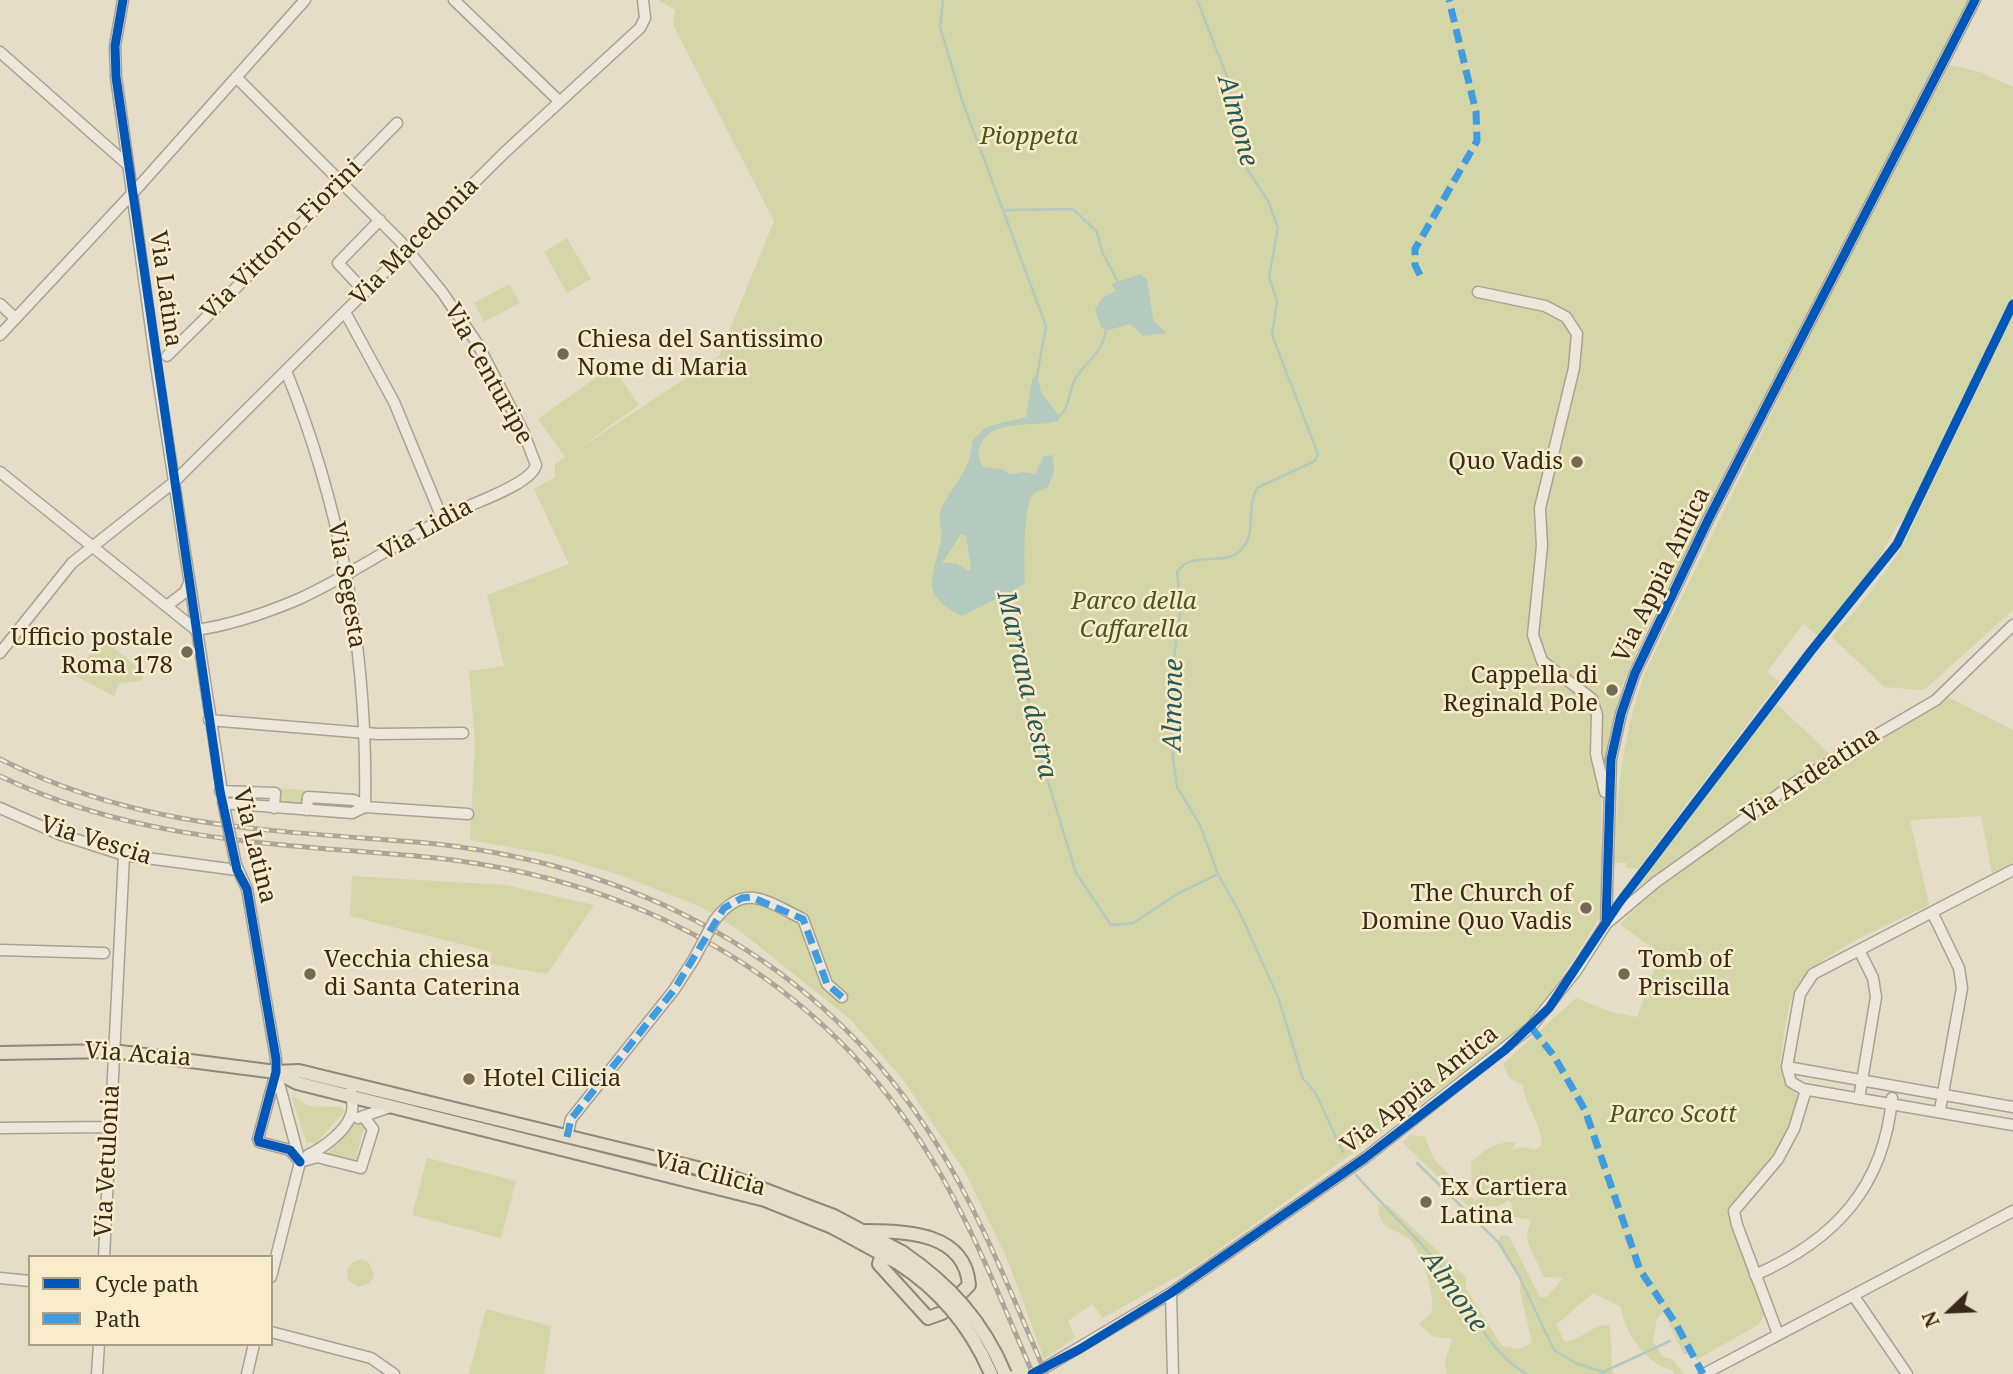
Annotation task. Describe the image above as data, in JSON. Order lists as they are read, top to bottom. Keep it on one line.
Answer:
{"streets":{"main road":["Via Acaia","Via Cilicia"],"street":["Via Vittorio Fiorini","Via Macedonia","Via Latina","Via Centuripe","Via Lidia","Via Appia Antica","Via Segesta","Via Ardeatina","Via Vescia","Via Vetulonia"]},"crossings":[["Via Vittorio Fiorini","Via Centuripe"],["Via Macedonia","Via Latina"],["Via Macedonia","Via Centuripe"],["Via Macedonia","Via Segesta"],["Via Latina","Via Lidia"],["Via Latina","Via Vescia"],["Via Latina","Via Acaia"],["Via Centuripe","Via Lidia"],["Via Lidia","Via Segesta"],["Via Appia Antica","Via Ardeatina"],["Via Vescia","Via Vetulonia"],["Via Acaia","Via Vetulonia"],["Via Acaia","Via Cilicia"]],"water":["Almone","Marrana destra"],"parks":["Pioppeta","Parco della Caffarella","Parco Scott"],"places":["Chiesa del Santissimo Nome di Maria","Quo Vadis","Ufficio postale Roma 178","Cappella di Reginald Pole","The Church of Domine Quo Vadis","Vecchia chiesa di Santa Caterina","Tomb of Priscilla","Hotel Cilicia","Ex Cartiera Latina"],"legend":["Cycle path","Path"],"north":"bottom left"}
